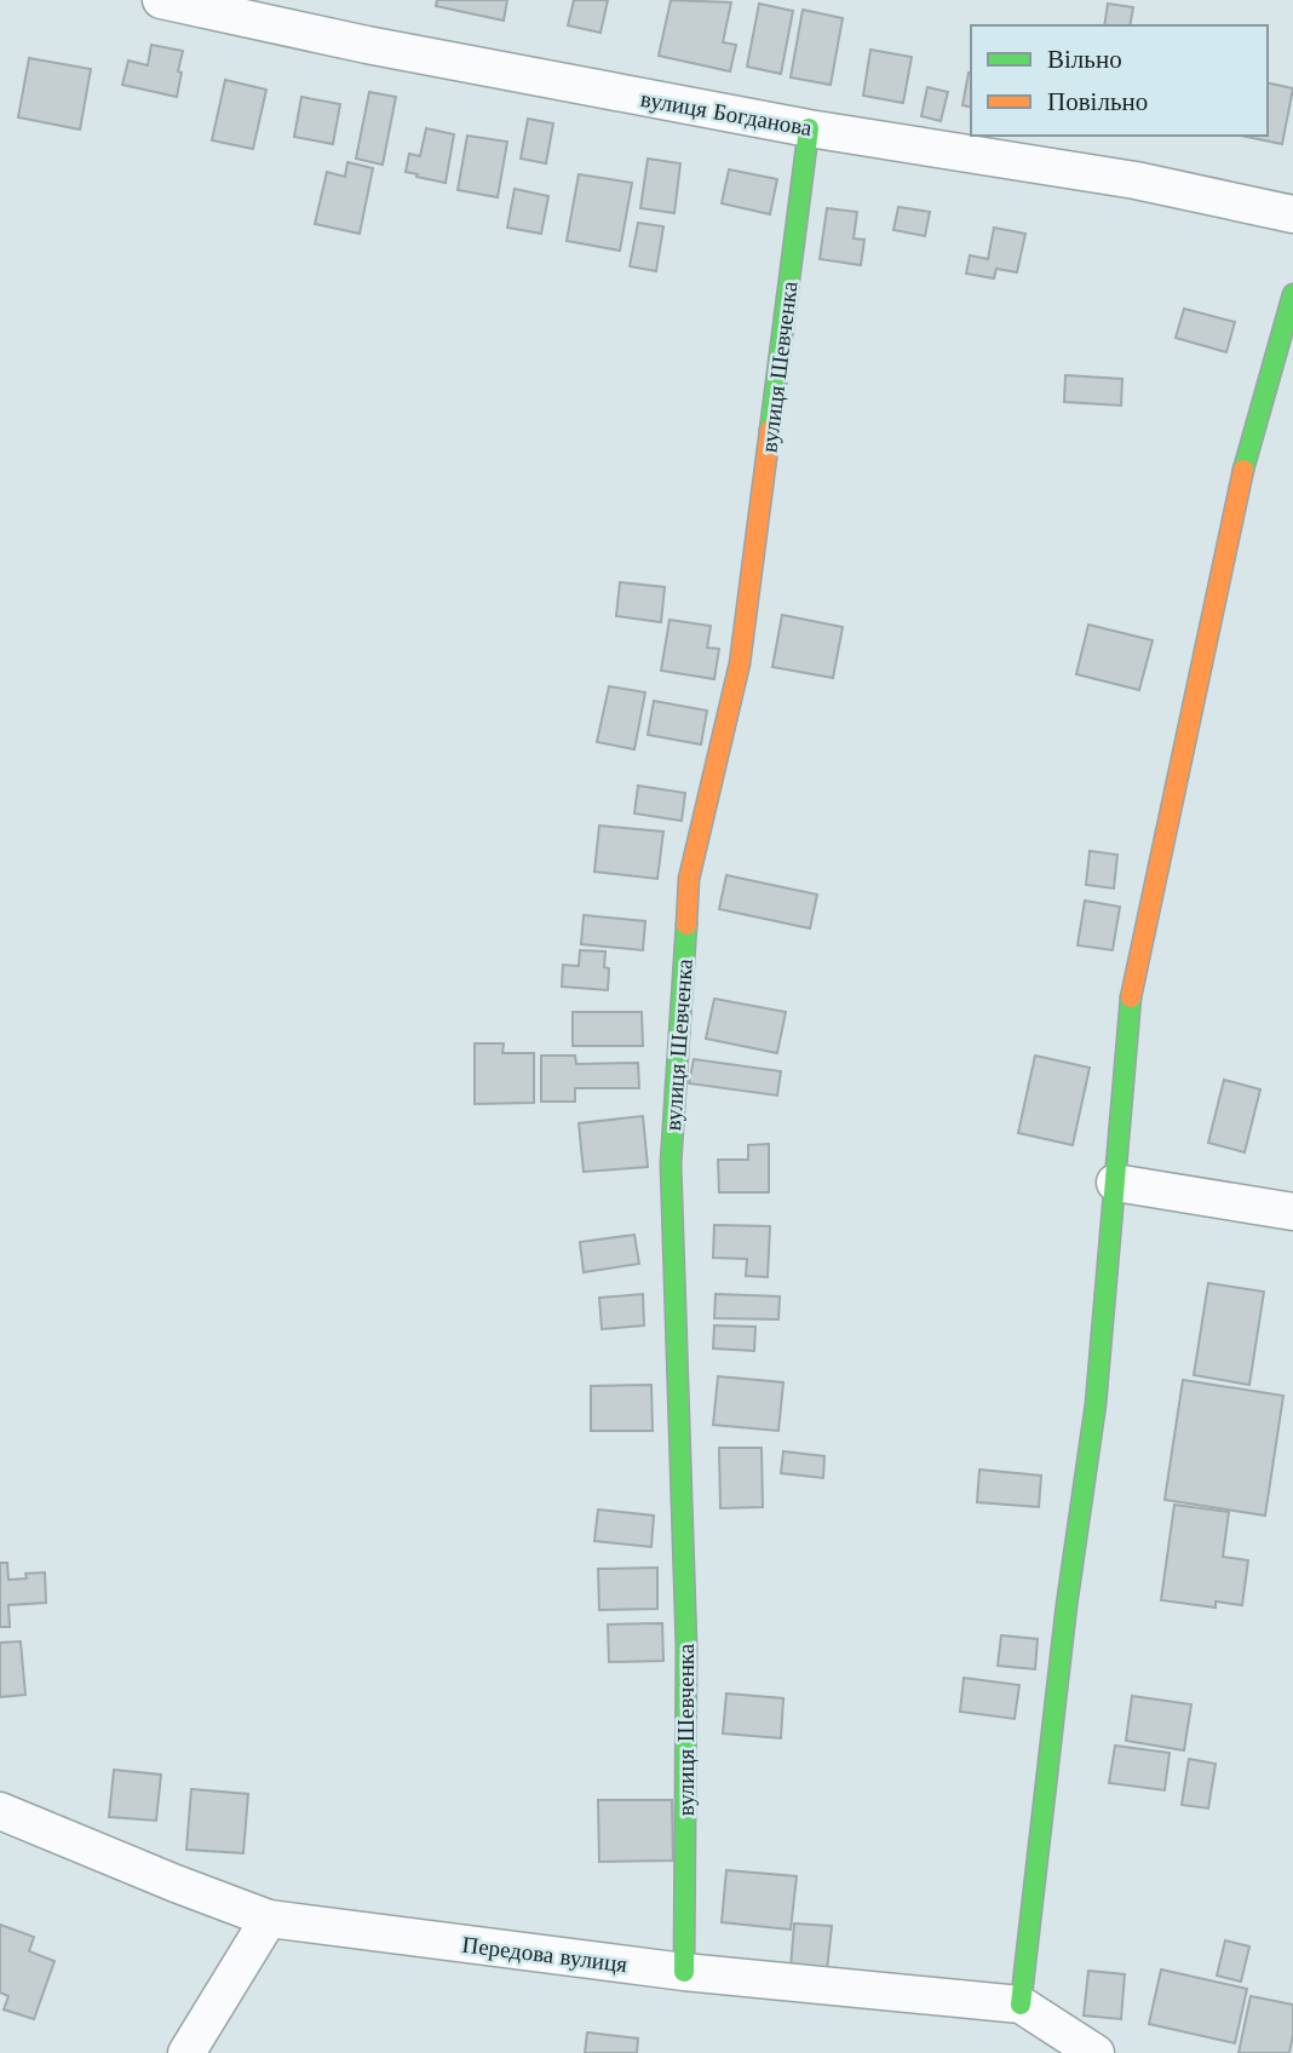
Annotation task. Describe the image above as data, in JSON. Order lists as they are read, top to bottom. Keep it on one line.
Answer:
{"streets":{"street":["вулиця Богданова","вулиця Шевченка","Передова вулиця"]},"crossings":[["вулиця Богданова","вулиця Шевченка"],["вулиця Шевченка","Передова вулиця"]],"legend":["Вільно","Повільно"]}
